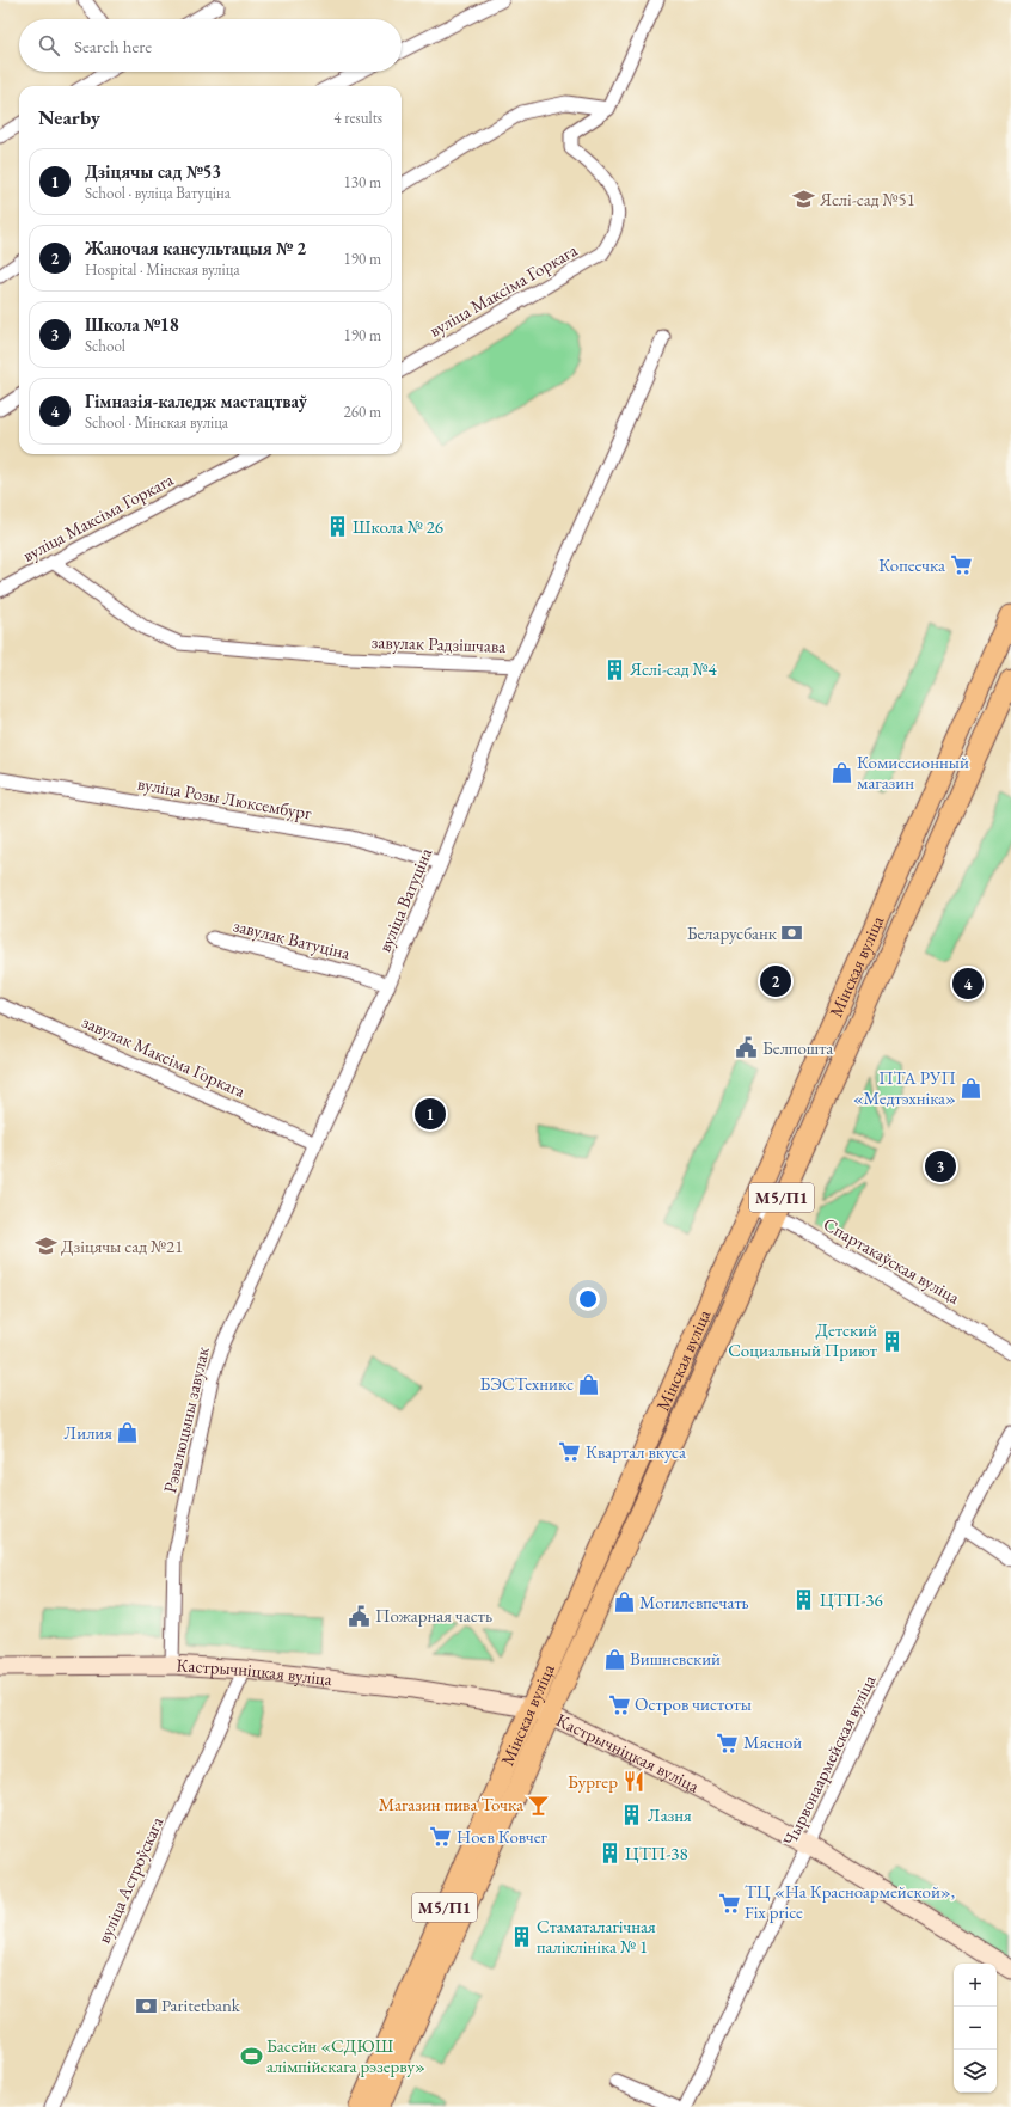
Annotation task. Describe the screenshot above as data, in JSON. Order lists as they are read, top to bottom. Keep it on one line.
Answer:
{"streets":{"main road":["Мінская вуліца","М5/П1","Кастрычніцкая вуліца"],"street":["вуліца Максіма Горкага","завулак Радзішчава","вуліца Розы Люксембург","вуліца Ватуціна","завулак Ватуціна","завулак Максіма Горкага","Спартакаўская вуліца","Рэвалюцыны завулак","Чырвонаармейская вуліца","вуліца Астроўскага"]},"crossings":[["вуліца Максіма Горкага","завулак Радзішчава"],["завулак Радзішчава","вуліца Ватуціна"],["вуліца Розы Люксембург","вуліца Ватуціна"],["вуліца Ватуціна","завулак Ватуціна"],["вуліца Ватуціна","завулак Максіма Горкага"],["вуліца Ватуціна","Рэвалюцыны завулак"],["Мінская вуліца","Спартакаўская вуліца"],["Мінская вуліца","Кастрычніцкая вуліца"],["завулак Максіма Горкага","Рэвалюцыны завулак"],["Рэвалюцыны завулак","Кастрычніцкая вуліца"],["Кастрычніцкая вуліца","Чырвонаармейская вуліца"],["Кастрычніцкая вуліца","вуліца Астроўскага"]],"places":{"school or university":["Яслі-сад №51","Дзіцячы сад №21"],"building":["Школа № 26","Яслі-сад №4","Детский Социальный Приют","ЦТП-36","Лазня","ЦТП-38","Стаматалагічная паліклініка № 1"],"supermarket":["Копеечка","Квартал вкуса","Остров чистоты","Мясной","Ноев Ковчег","ТЦ «На Красноармейской», Fix price"],"shop":["Комиссионный магазин","ПТА РУП «Медтэхніка»","БЭСТехникс","Лилия","Могилевпечать","Вишневский"],"bank":["Беларусбанк","Paritetbank"],"public building":["Белпошта","Пожарная часть"],"restaurant":["Бургер"],"bar":["Магазин пива Точка"],"sports":["Басейн «СДЮШ алімпійскага рэзерву»"]},"page":{"search":"Search here","heading":["Nearby","4 results"],"list":[{"mark":"1","name":"Дзіцячы сад №53","note":"School · вуліца Ватуціна","value":"130 m"},{"mark":"2","name":"Жаночая кансультацыя № 2","note":"Hospital · Мінская вуліца","value":"190 m"},{"mark":"3","name":"Школа №18","note":"School","value":"190 m"},{"mark":"4","name":"Гімназія-каледж мастацтваў","note":"School · Мінская вуліца","value":"260 m"}],"pins":["2","4","1","3"],"map_buttons":["+","−"]}}
